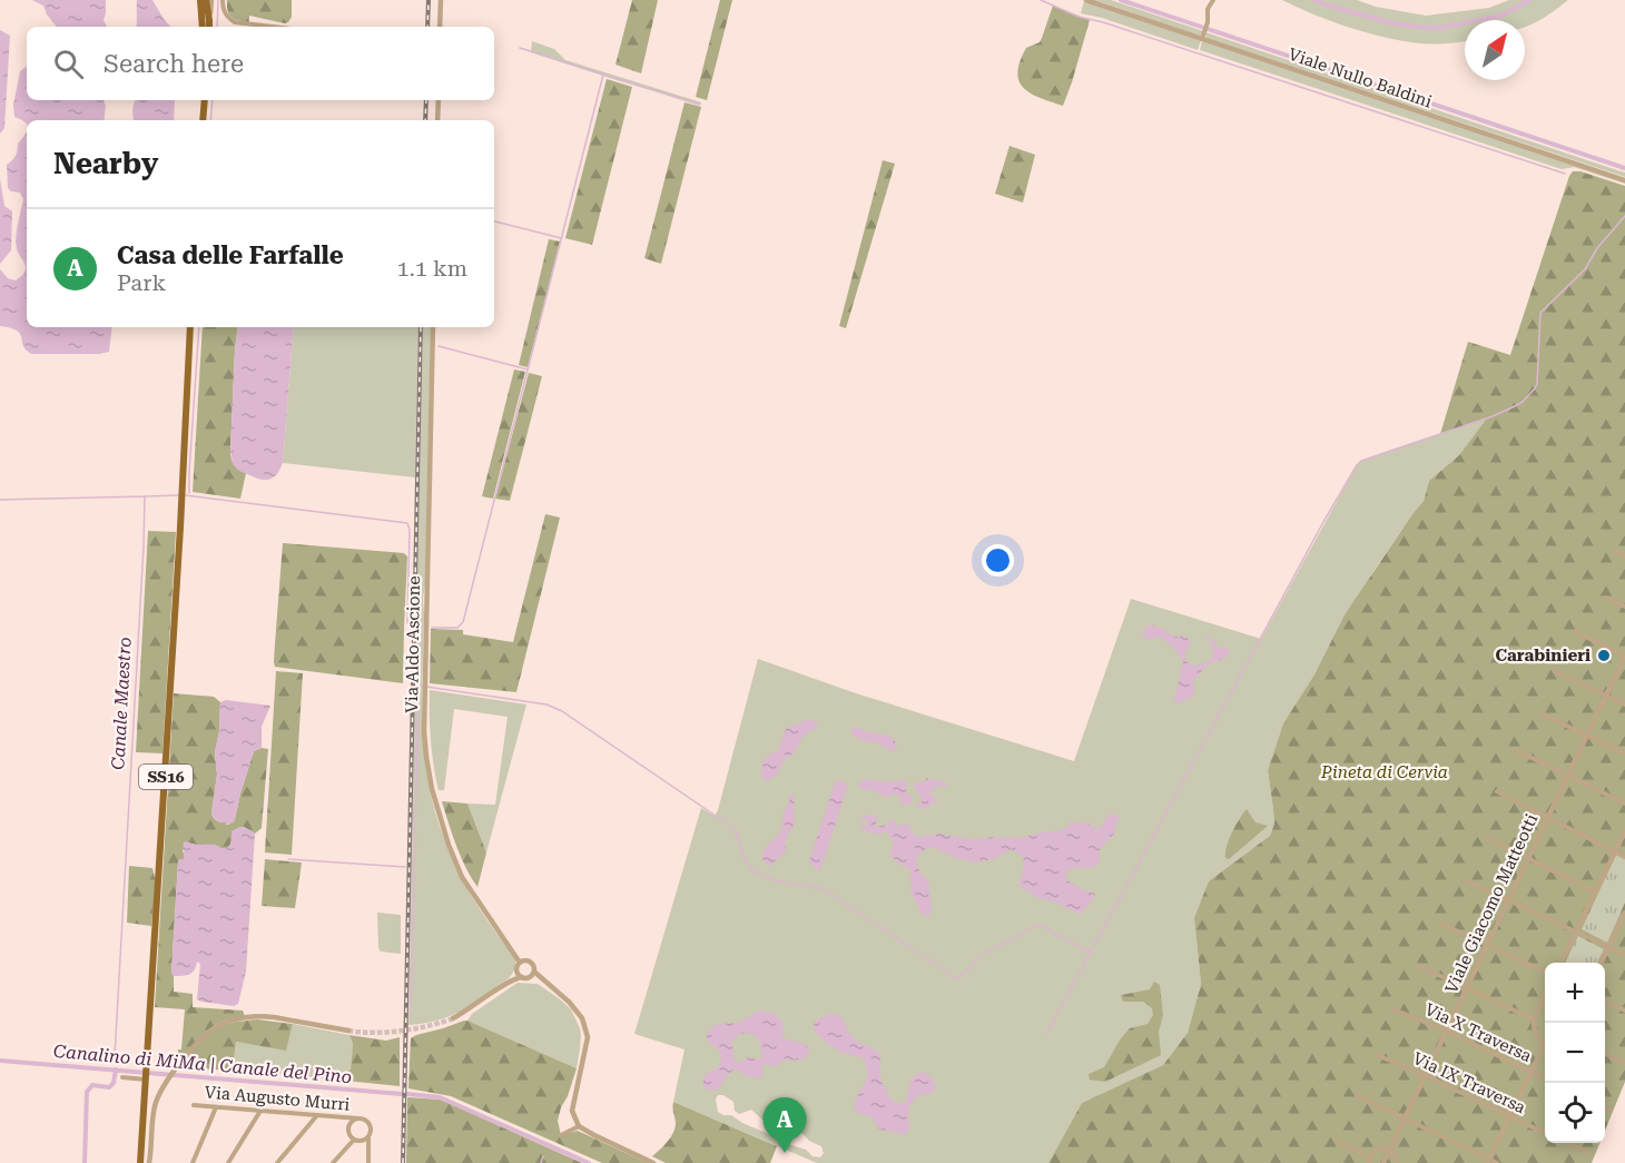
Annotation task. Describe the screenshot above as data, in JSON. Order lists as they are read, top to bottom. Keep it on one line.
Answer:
{"streets":{"main road":["SS16"],"street":["Viale Nullo Baldini","Via Aldo Ascione","Viale Giacomo Matteotti","Via X Traversa","Via IX Traversa","Via Augusto Murri"]},"crossings":[["Viale Giacomo Matteotti","Via X Traversa"],["Viale Giacomo Matteotti","Via IX Traversa"]],"water":["Canale Maestro","Canalino di MiMa | Canale del Pino"],"parks":["Pineta di Cervia"],"places":["Carabinieri"],"north":"top right","page":{"search":"Search here","heading":"Nearby","list":[{"mark":"A","name":"Casa delle Farfalle","note":"Park","value":"1.1 km"}],"map_buttons":["+","−"],"pins":"A"}}
